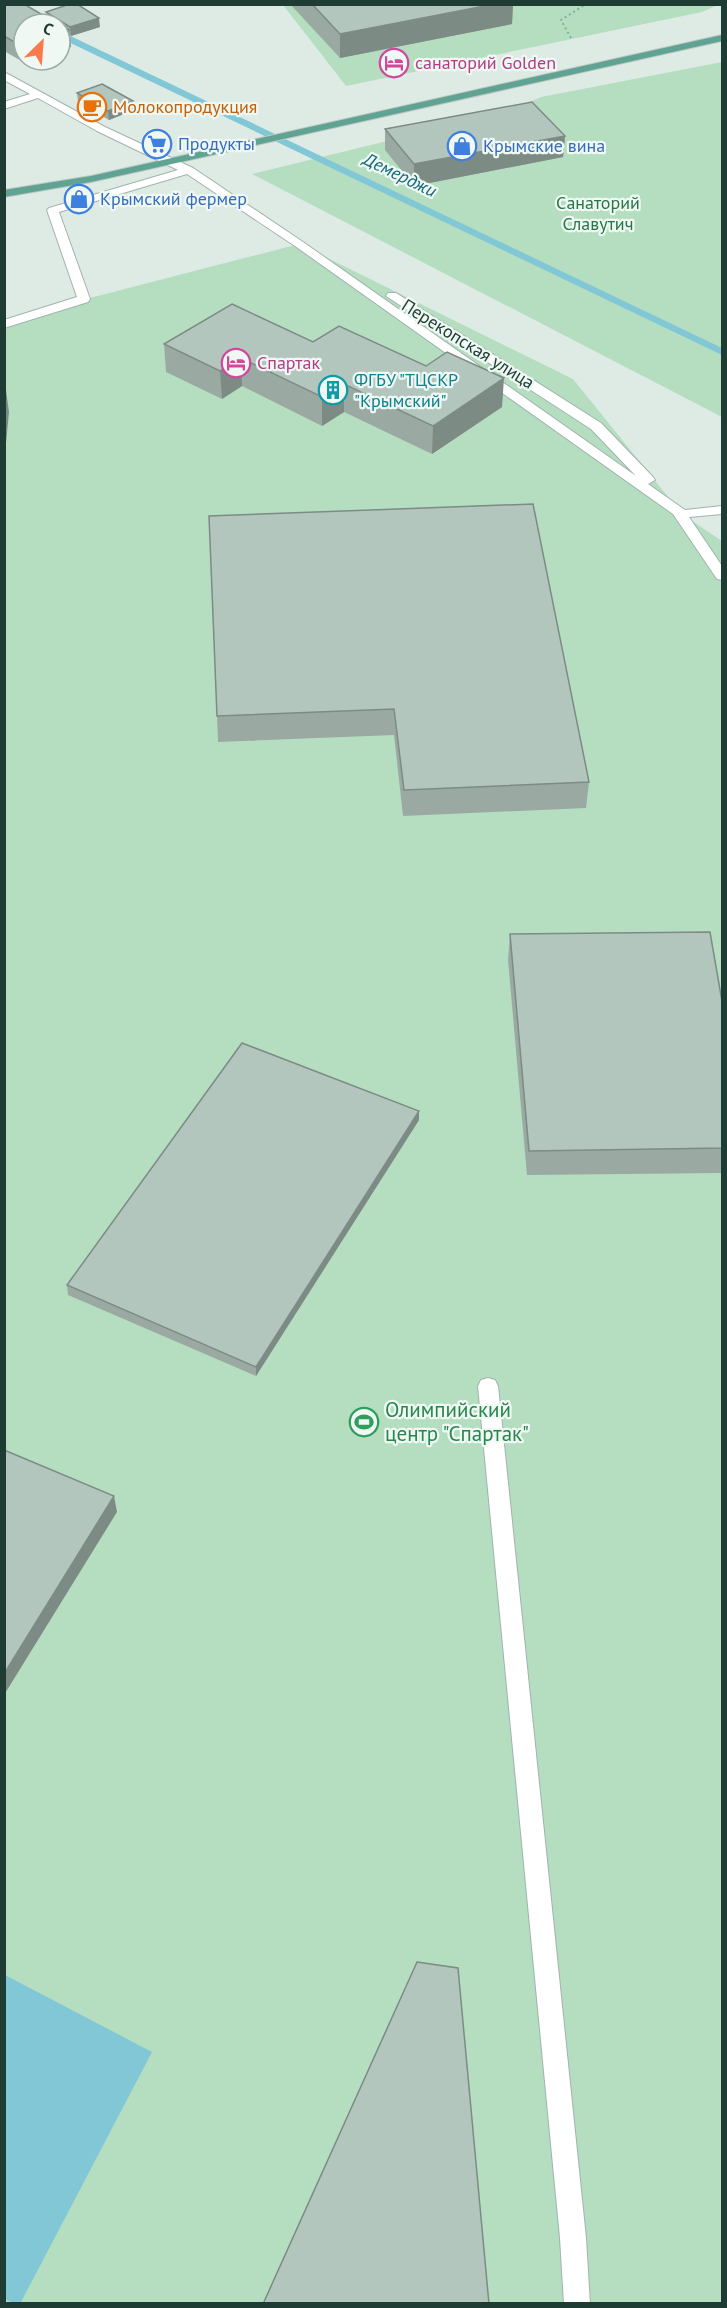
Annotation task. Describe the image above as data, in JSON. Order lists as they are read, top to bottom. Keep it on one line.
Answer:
{"streets":{"street":["Перекопская улица"]},"water":["Демерджи"],"parks":["Санаторий Славутич"],"places":{"hotel":["санаторий Golden","Спартак"],"cafe":["Молокопродукция"],"supermarket":["Продукты"],"shop":["Крымские вина","Крымский фермер"],"building":["ФГБУ \"ТЦСКР \"Крымский\""],"sports":["Олимпийский центр \"Спартак\""]},"north":"top right"}
